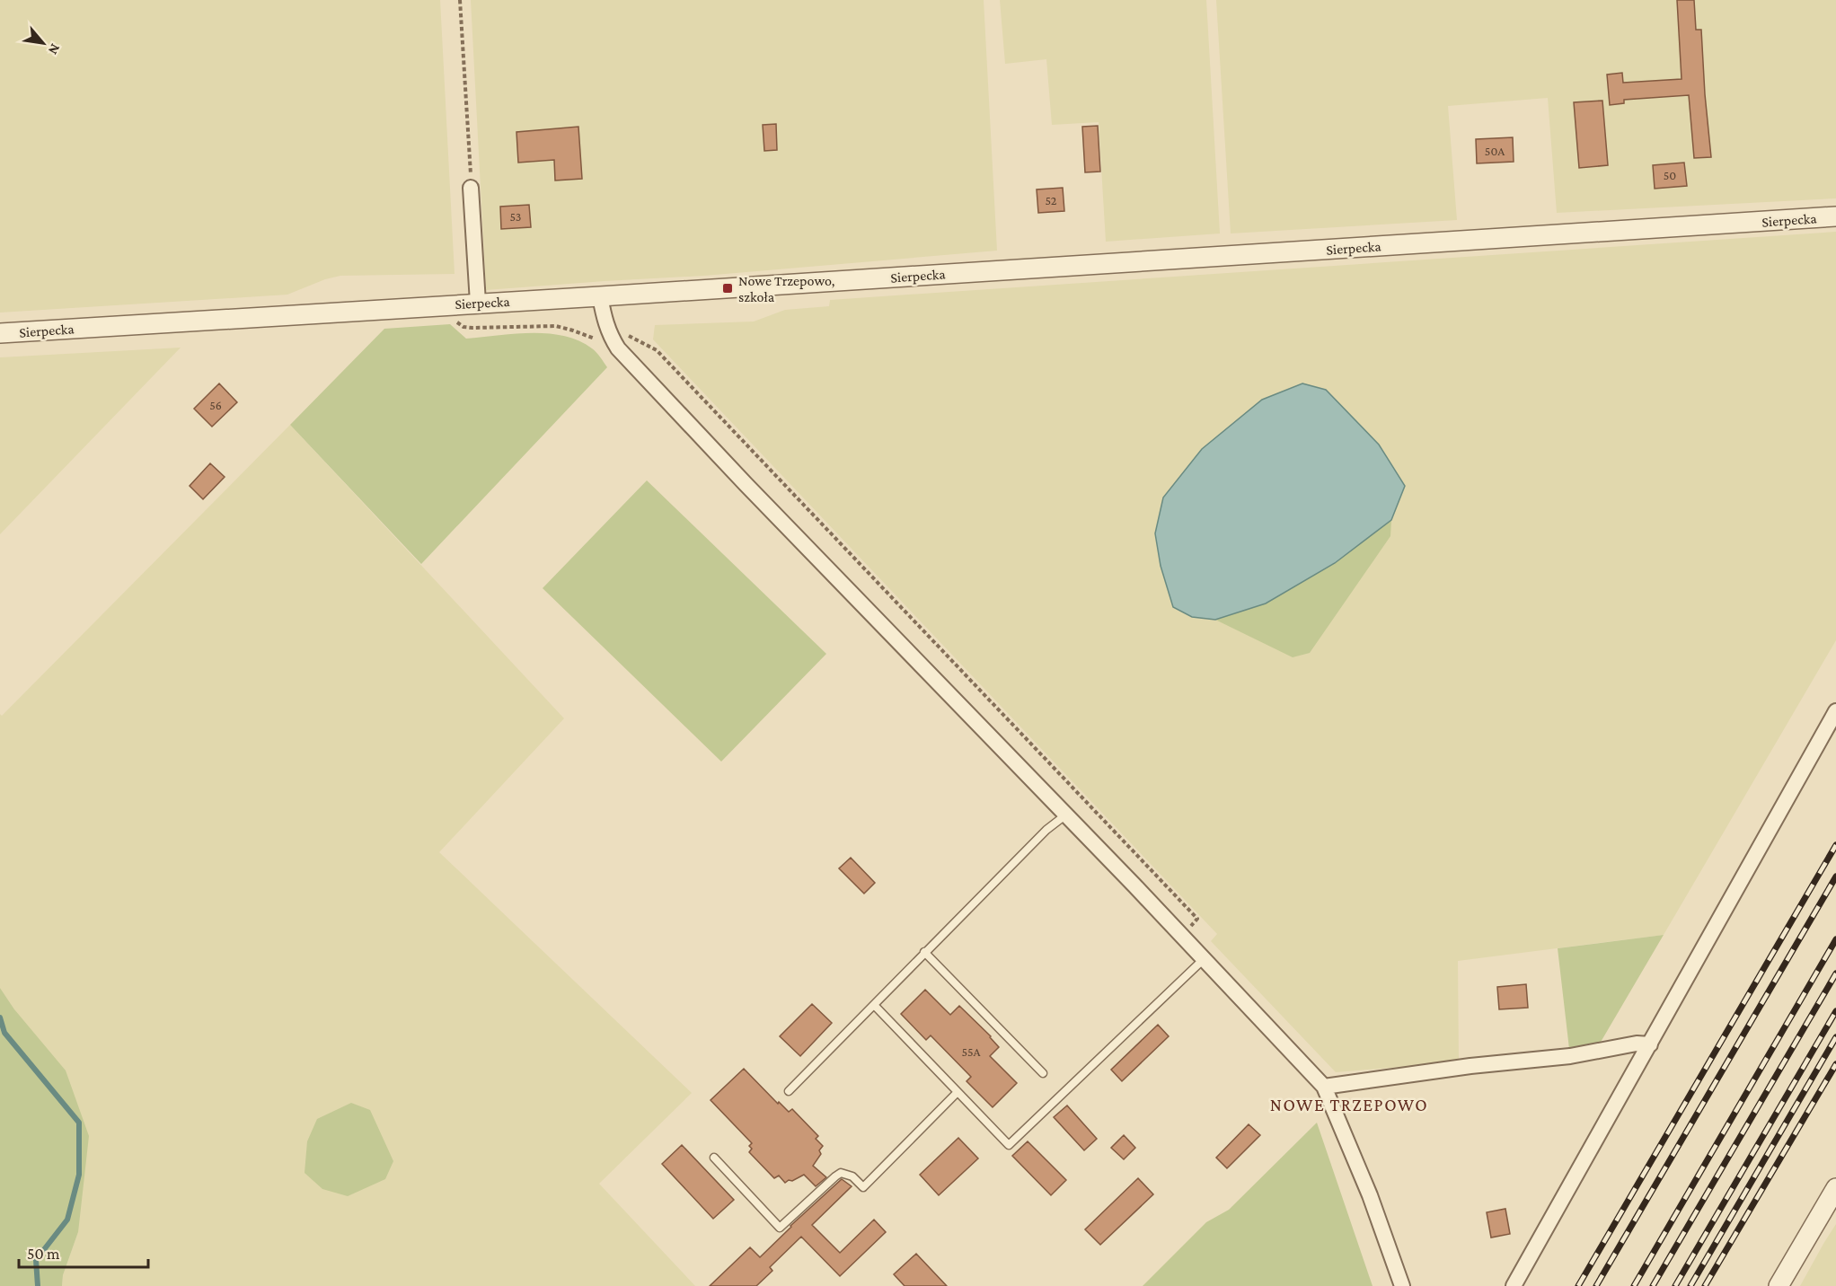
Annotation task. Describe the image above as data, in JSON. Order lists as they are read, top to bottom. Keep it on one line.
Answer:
{"streets":{"street":["Sierpecka"]},"districts":["NOWE TRZEPOWO"],"places":{"transit":["Nowe Trzepowo, szkoła"]},"house_numbers":["50A","50","52","53","56","55A"],"scale_bar":"50 m","north":"bottom right"}
